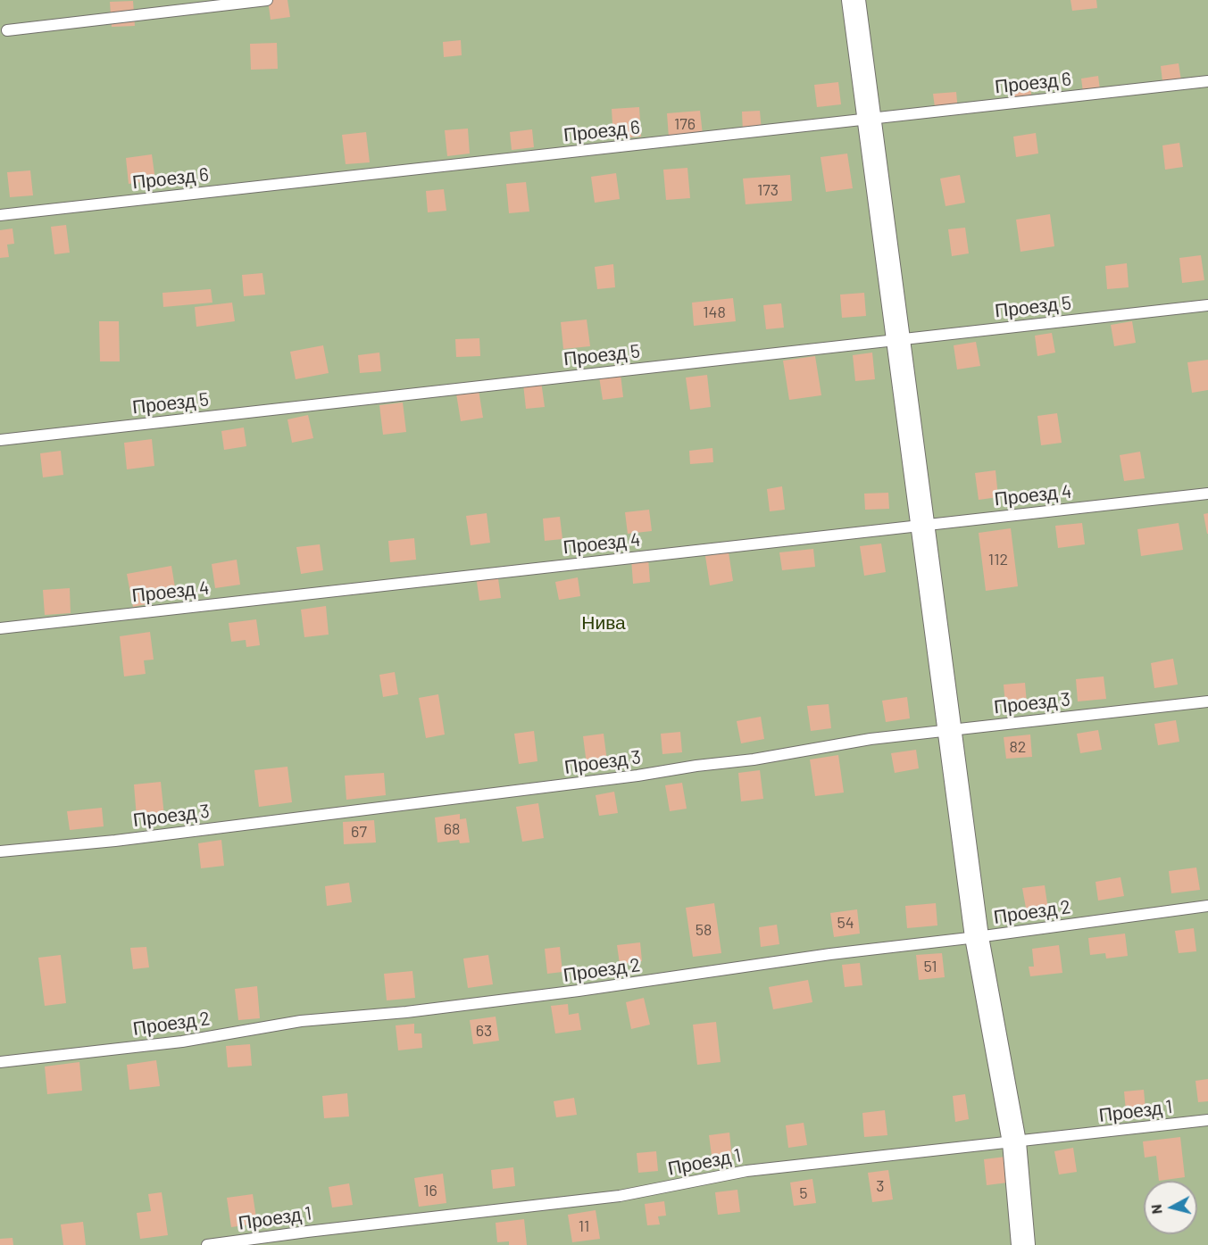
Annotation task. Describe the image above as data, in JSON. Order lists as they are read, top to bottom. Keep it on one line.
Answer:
{"streets":{"lane":["Проезд 6","Проезд 5","Проезд 4","Проезд 3","Проезд 2","Проезд 1"]},"parks":["Нива"],"house_numbers":["176","173","148","112","82","68","67","54","58","51","63","3","16","5","11"],"north":"left"}
